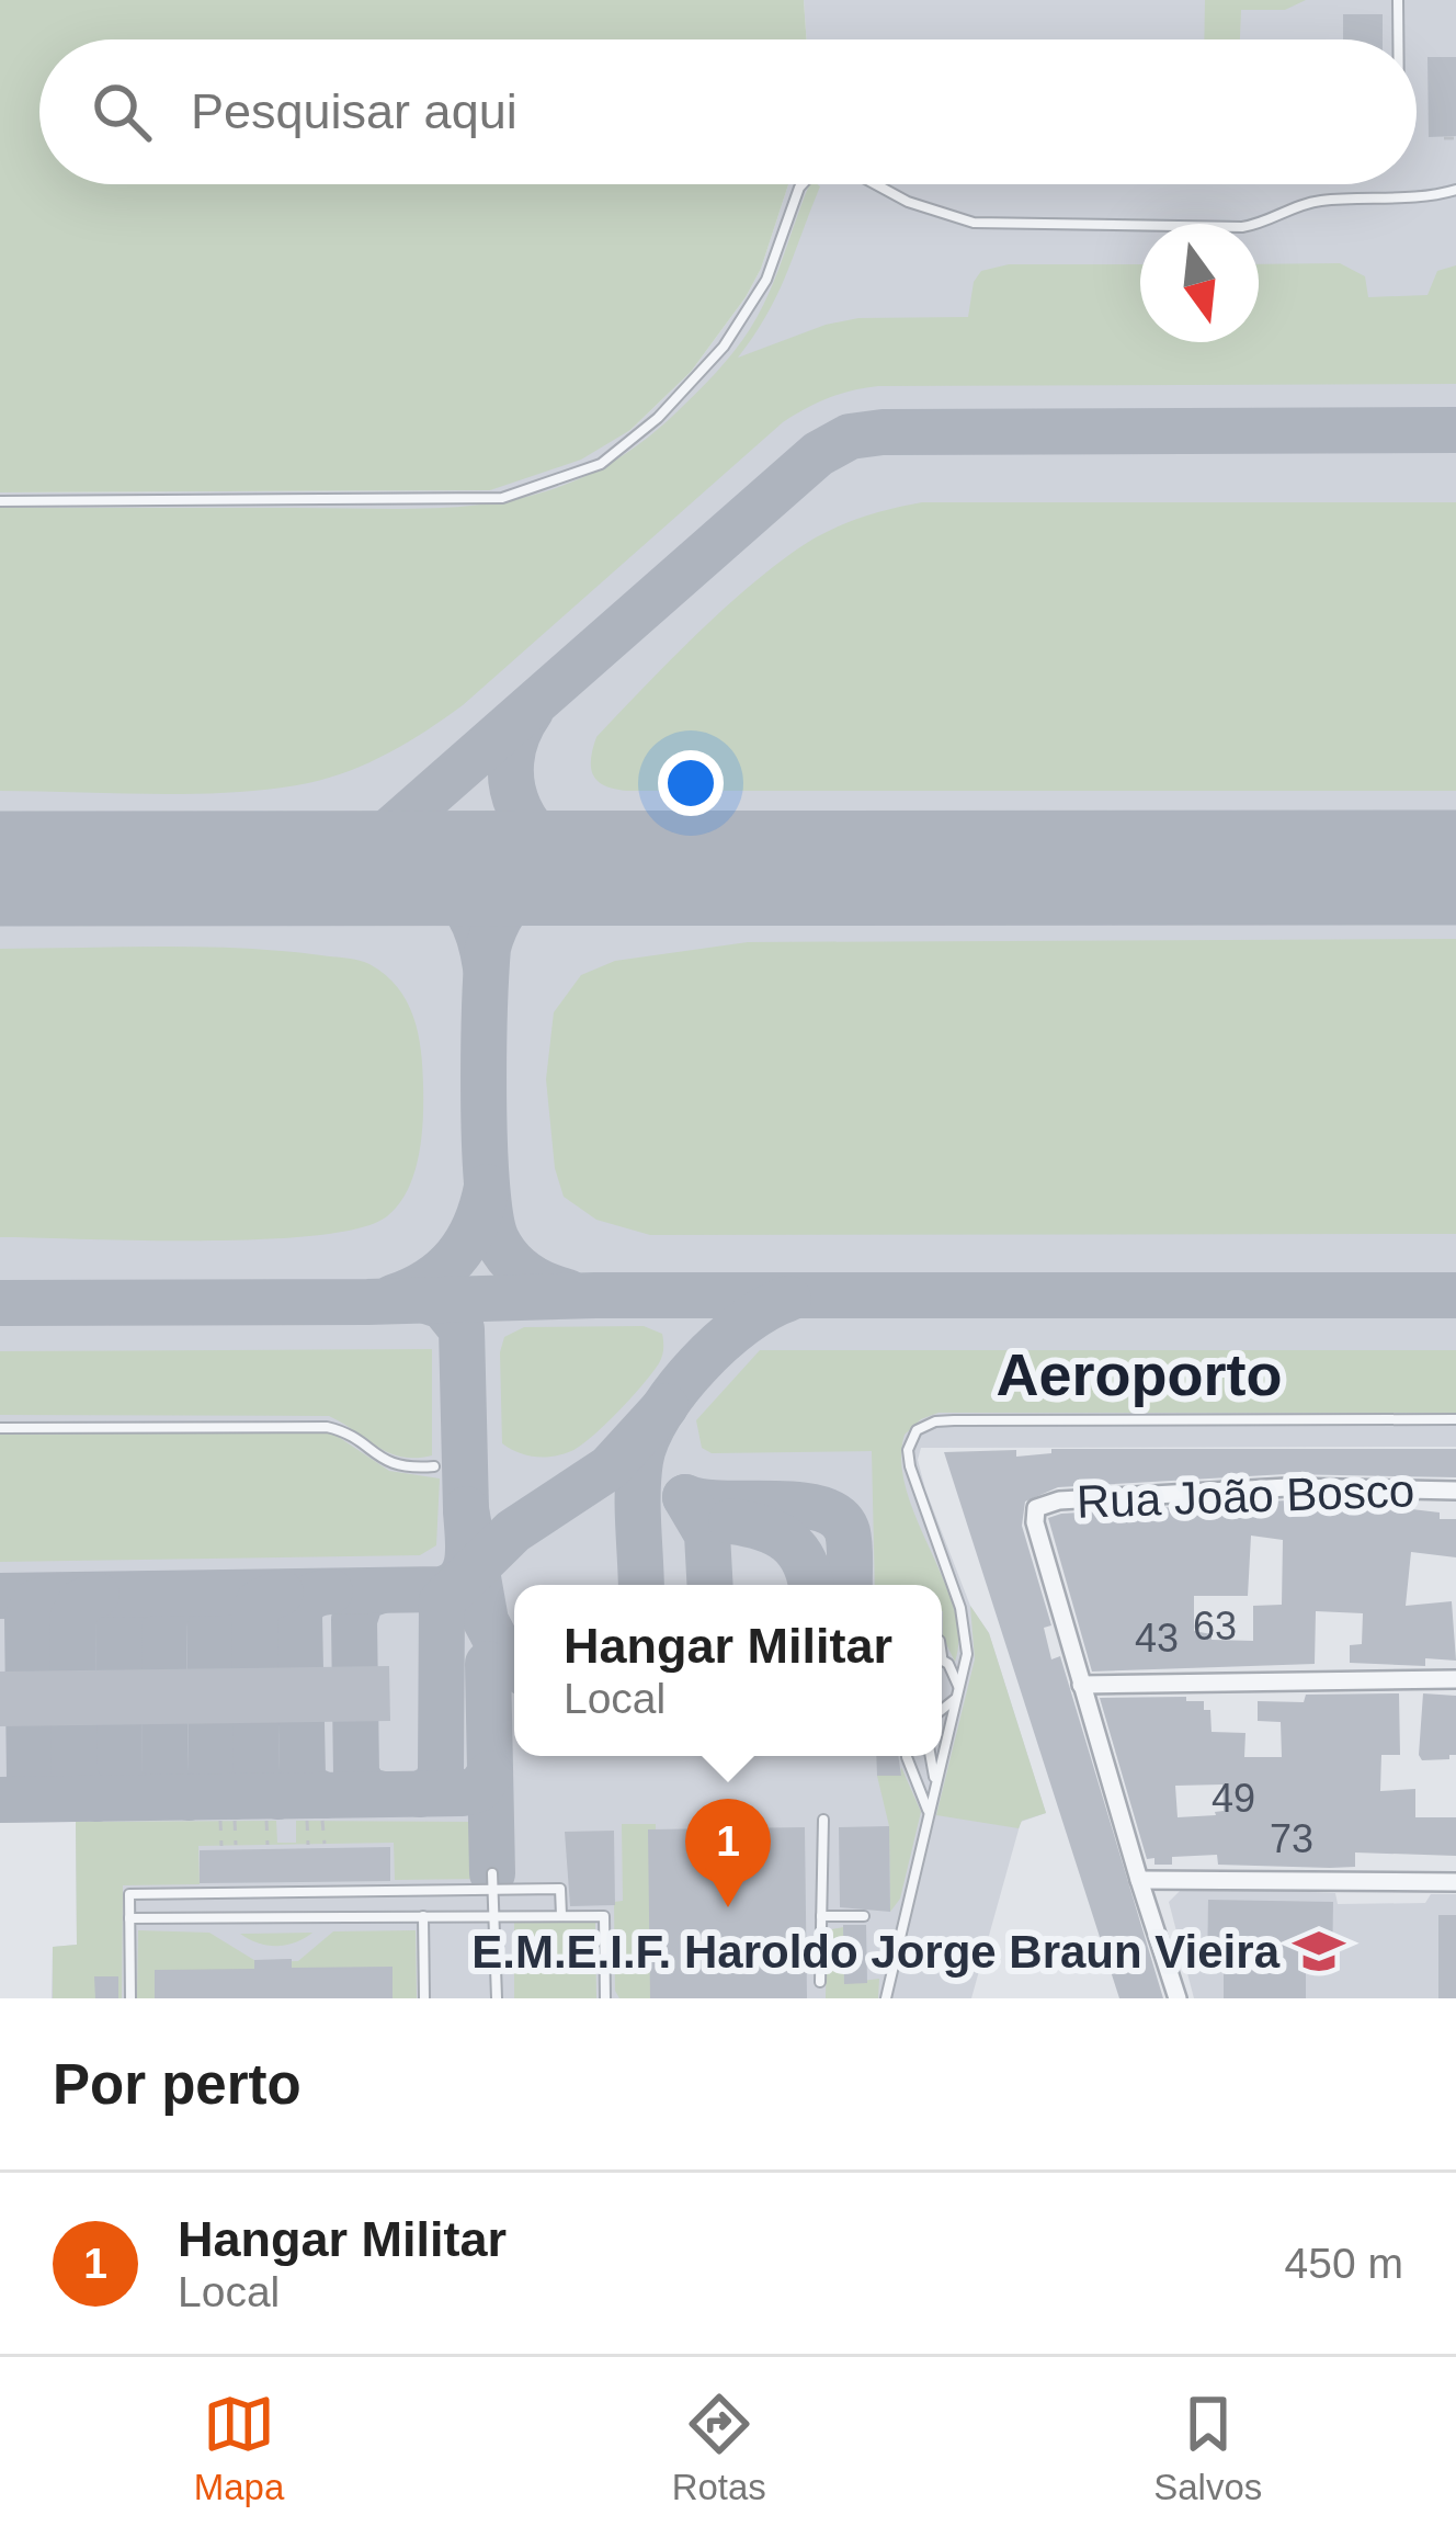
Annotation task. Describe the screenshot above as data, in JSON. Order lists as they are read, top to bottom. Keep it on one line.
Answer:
{"streets":{"street":["Rua João Bosco"]},"districts":["Aeroporto"],"places":{"school or university":["E.M.E.I.F. Haroldo Jorge Braun Vieira"]},"house_numbers":["63","43","49","73"],"north":"bottom","page":{"search":"Pesquisar aqui","popup":["Hangar Militar","Local"],"pins":"1","heading":"Por perto","list":[{"mark":"1","name":"Hangar Militar","note":"Local","value":"450 m"}],"nav":["Mapa","Rotas","Salvos"]}}
